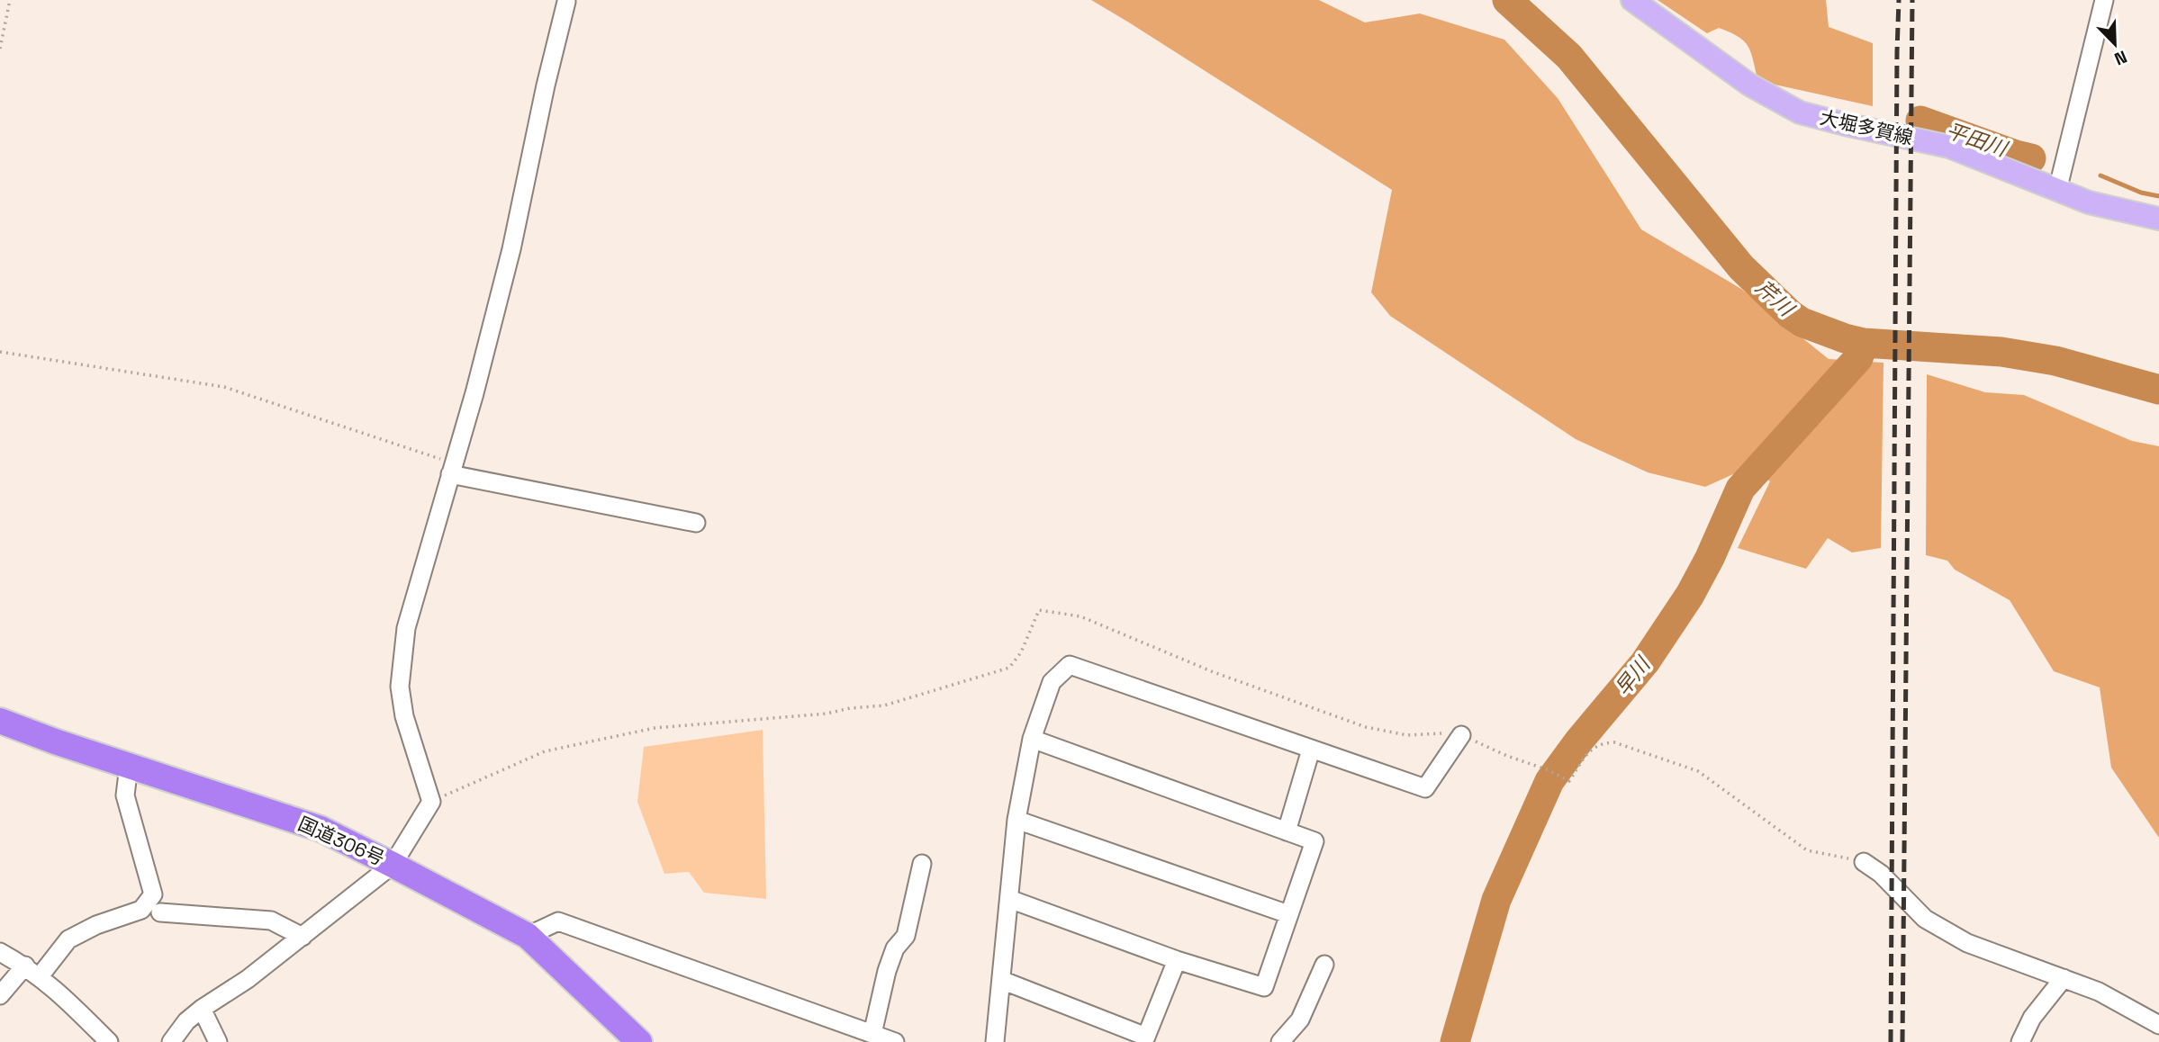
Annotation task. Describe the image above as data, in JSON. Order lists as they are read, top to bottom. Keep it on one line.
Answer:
{"streets":{"highway":["国道306号"],"main road":["大堀多賀線"]},"water":["平田川","芹川","早川"],"north":"bottom right"}
